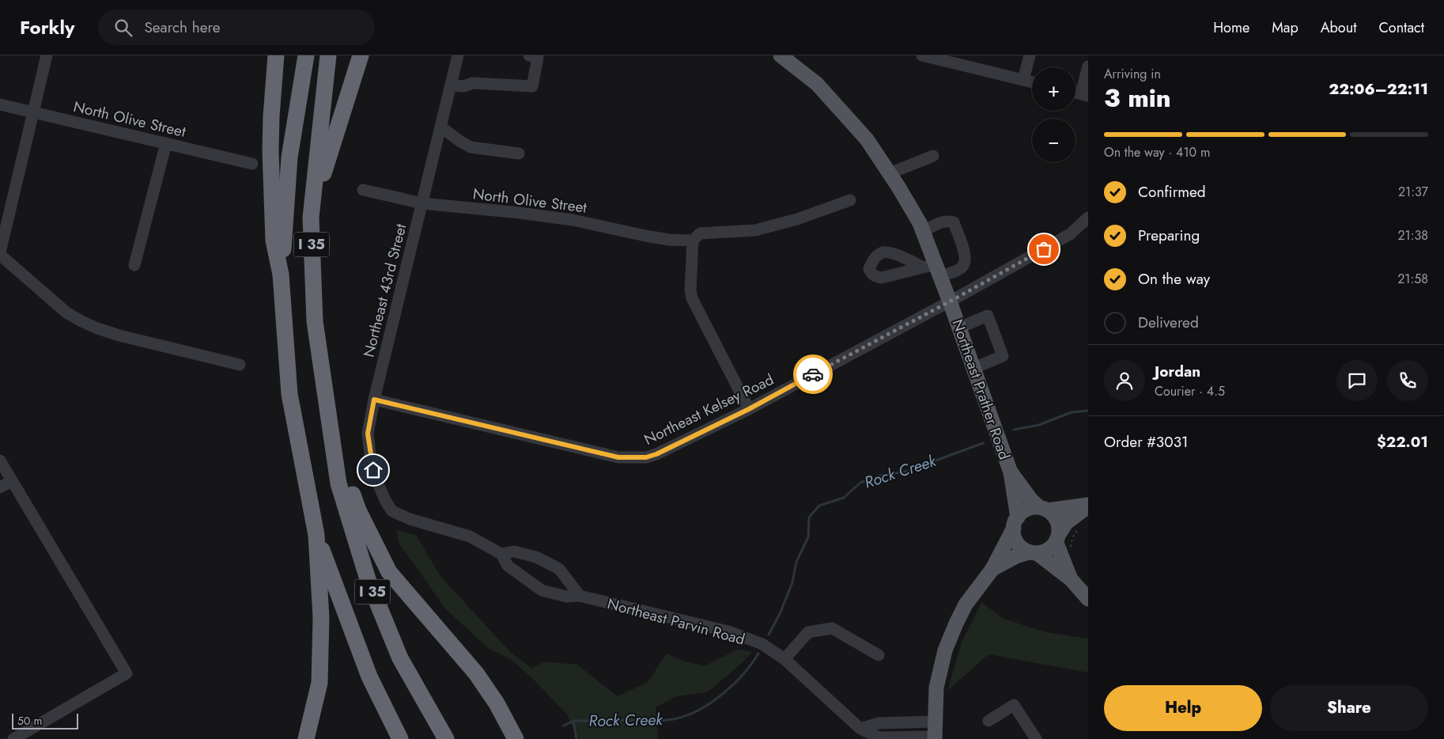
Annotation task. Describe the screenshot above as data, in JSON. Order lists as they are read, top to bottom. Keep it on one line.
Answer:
{"streets":{"highway":["I 35"],"main road":["Northeast Prather Road","Northeast Parvin Road"],"street":["North Olive Street","Northeast 43rd Street","Northeast Kelsey Road"]},"crossings":[["North Olive Street","Northeast 43rd Street"],["Northeast 43rd Street","Northeast Kelsey Road"],["Northeast 43rd Street","Northeast Parvin Road"],["Northeast Prather Road","Northeast Kelsey Road"],["Northeast Prather Road","Northeast Parvin Road"]],"water":["Rock Creek"],"scale_bar":"50 m","page":{"header":"Forkly","search":"Search here","nav":["Home","Map","About","Contact"],"heading":["3 min","Arriving in","22:06–22:11"],"panel":["Jordan","Courier · 4.5","Order #3031","$22.01"],"map_buttons":["+","−"],"bar":"On the way · 410 m","list":[["Confirmed","21:37"],["Preparing","21:38"],["On the way","21:58"],"Delivered"],"buttons":["Help","Share"],"scale":"50 m"}}
